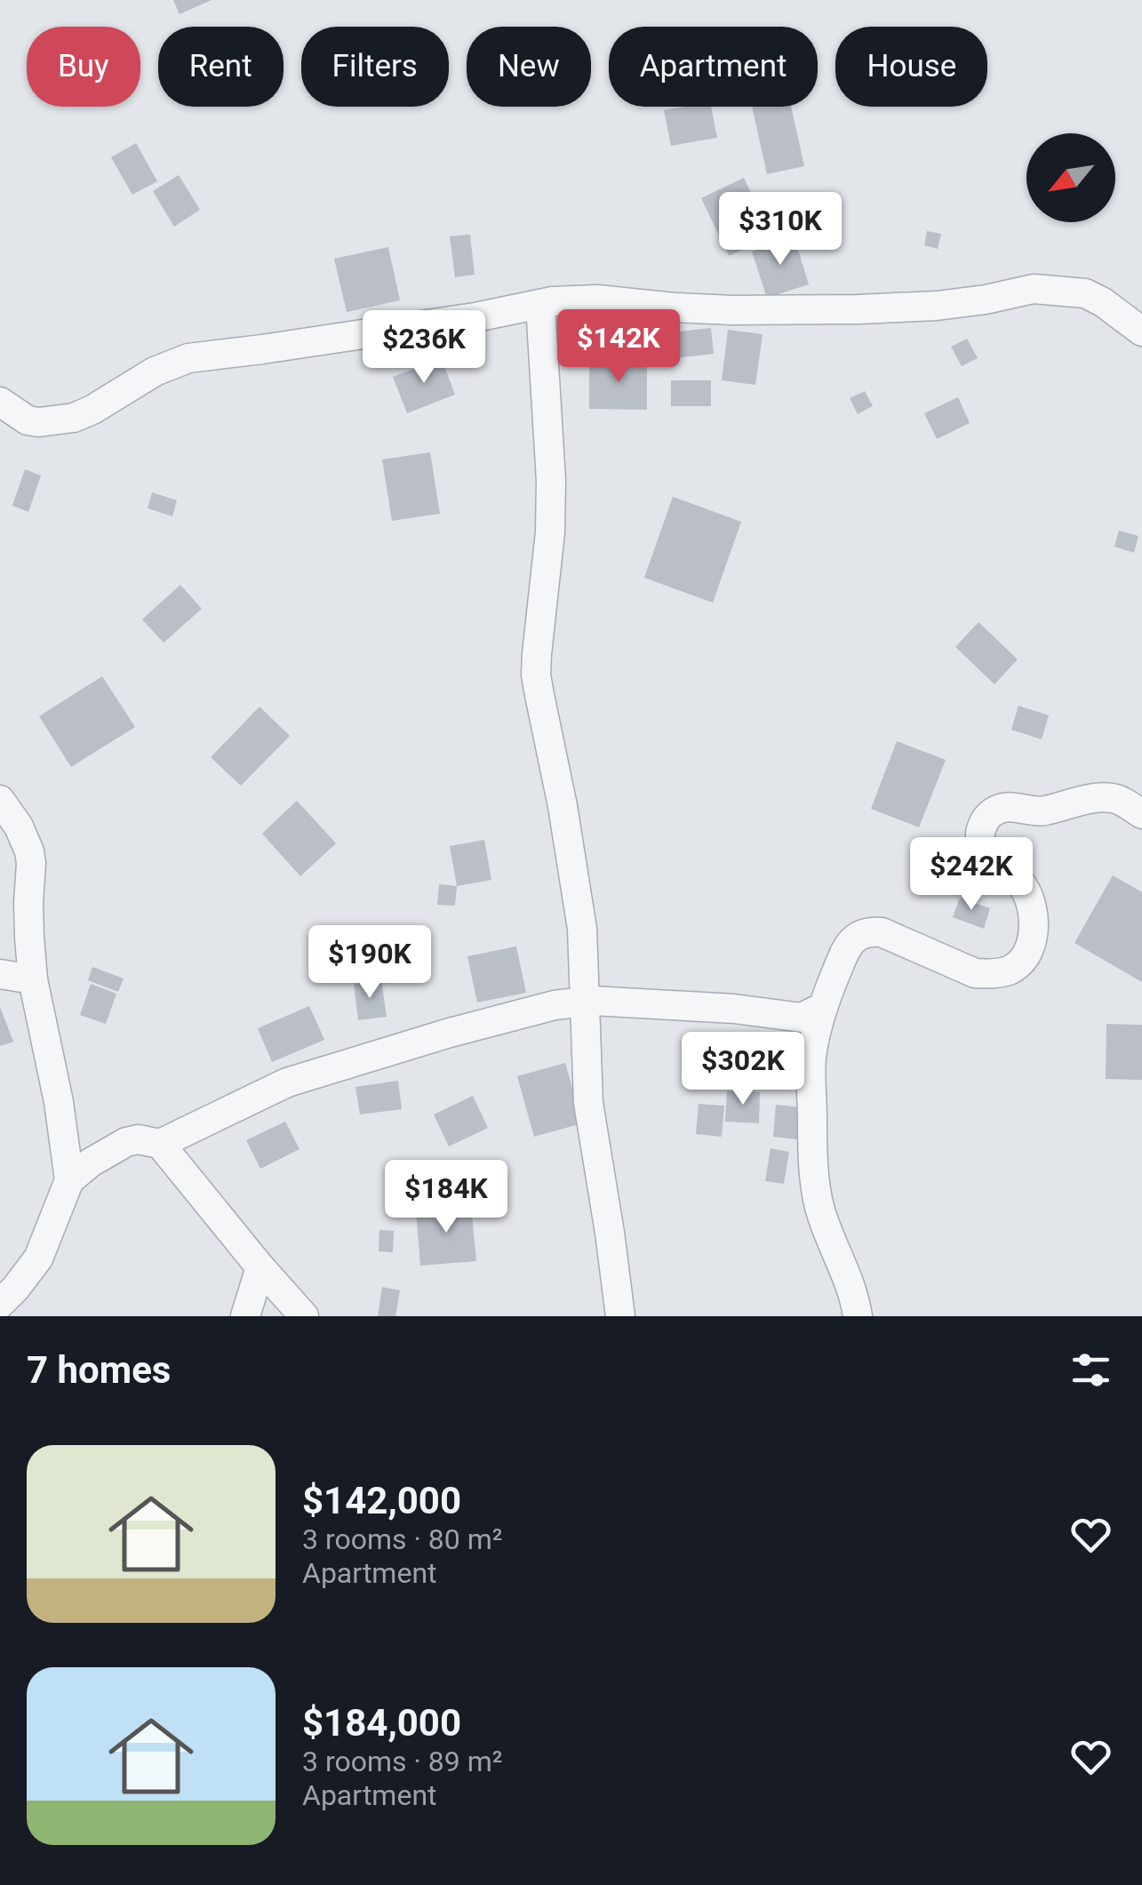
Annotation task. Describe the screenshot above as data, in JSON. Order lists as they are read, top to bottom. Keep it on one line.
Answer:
{"north":"bottom left","page":{"chip":["Buy","Rent","Filters","New","Apartment","House"],"price":["$310K","$142K","$236K","$242K","$190K","$302K","$184K"],"heading":"7 homes","list":[{"name":"$142,000","note":"3 rooms · 80 m² · Apartment"},{"name":"$184,000","note":"3 rooms · 89 m² · Apartment"}]}}
